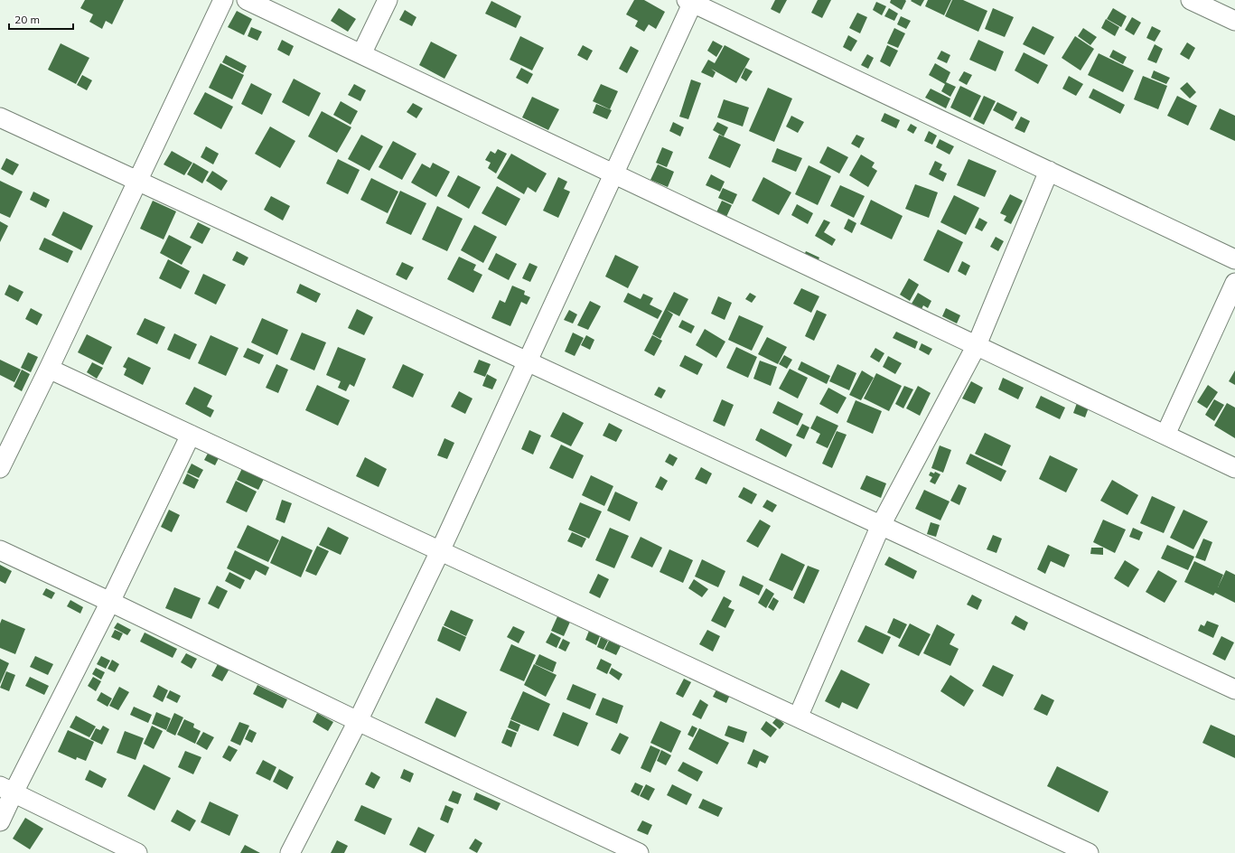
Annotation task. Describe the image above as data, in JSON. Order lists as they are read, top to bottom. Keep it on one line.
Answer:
{"scale_bar":"20 m"}
